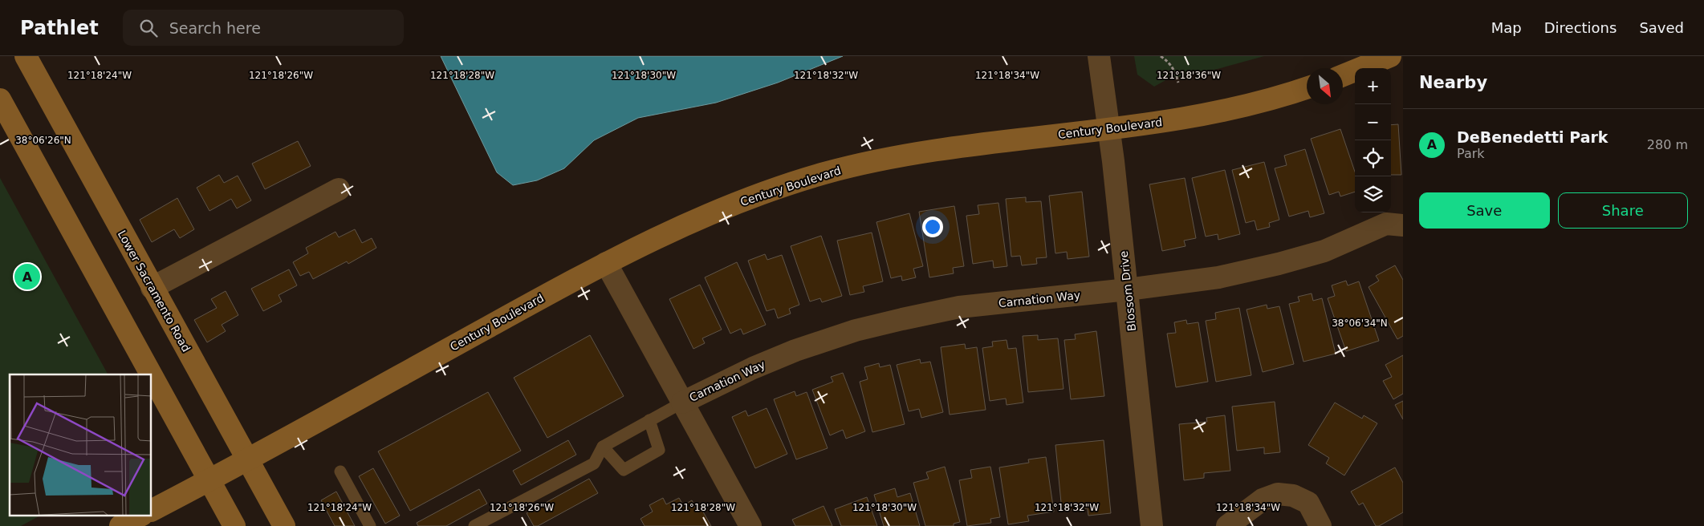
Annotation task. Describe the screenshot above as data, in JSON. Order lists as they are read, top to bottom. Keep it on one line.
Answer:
{"streets":{"street":["Century Boulevard","Lower Sacramento Road","Blossom Drive","Carnation Way"]},"crossings":[["Century Boulevard","Lower Sacramento Road"],["Century Boulevard","Blossom Drive"],["Century Boulevard","Carnation Way"],["Blossom Drive","Carnation Way"]],"north":"bottom right","page":{"header":"Pathlet","search":"Search here","nav":["Map","Directions","Saved"],"heading":"Nearby","map_buttons":["+","−"],"list":[{"mark":"A","name":"DeBenedetti Park","note":"Park","value":"280 m"}],"buttons":["Save","Share"],"pins":"A"},"coordinates":["121°18'24\"W","121°18'26\"W","121°18'36\"W","121°18'28\"W","121°18'30\"W","121°18'32\"W","121°18'34\"W","38°06'26\"N","38°06'34\"N"]}
